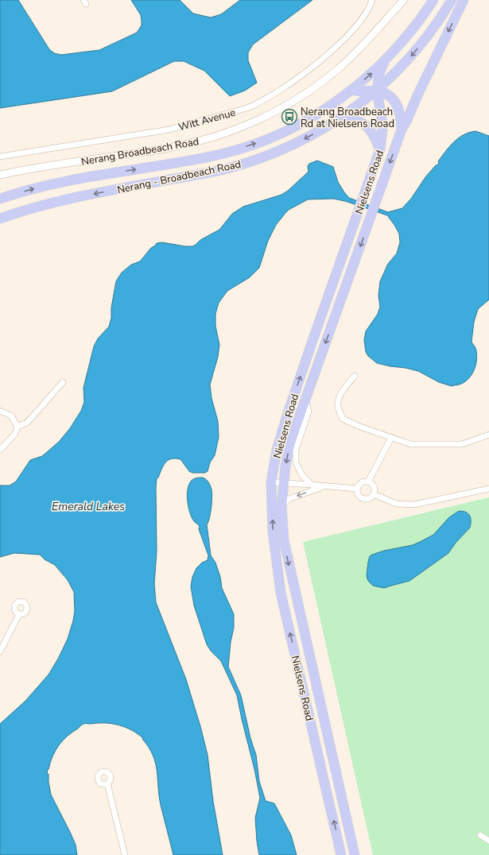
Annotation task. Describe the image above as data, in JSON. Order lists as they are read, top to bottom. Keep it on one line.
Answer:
{"streets":{"main road":["Nerang - Broadbeach Road","Nielsens Road"],"street":["Witt Avenue","Nerang Broadbeach Road"]},"crossings":[["Nerang - Broadbeach Road","Nielsens Road"]],"water":["Emerald Lakes"],"places":{"bus stop":["Nerang Broadbeach Rd at Nielsens Road"]}}
